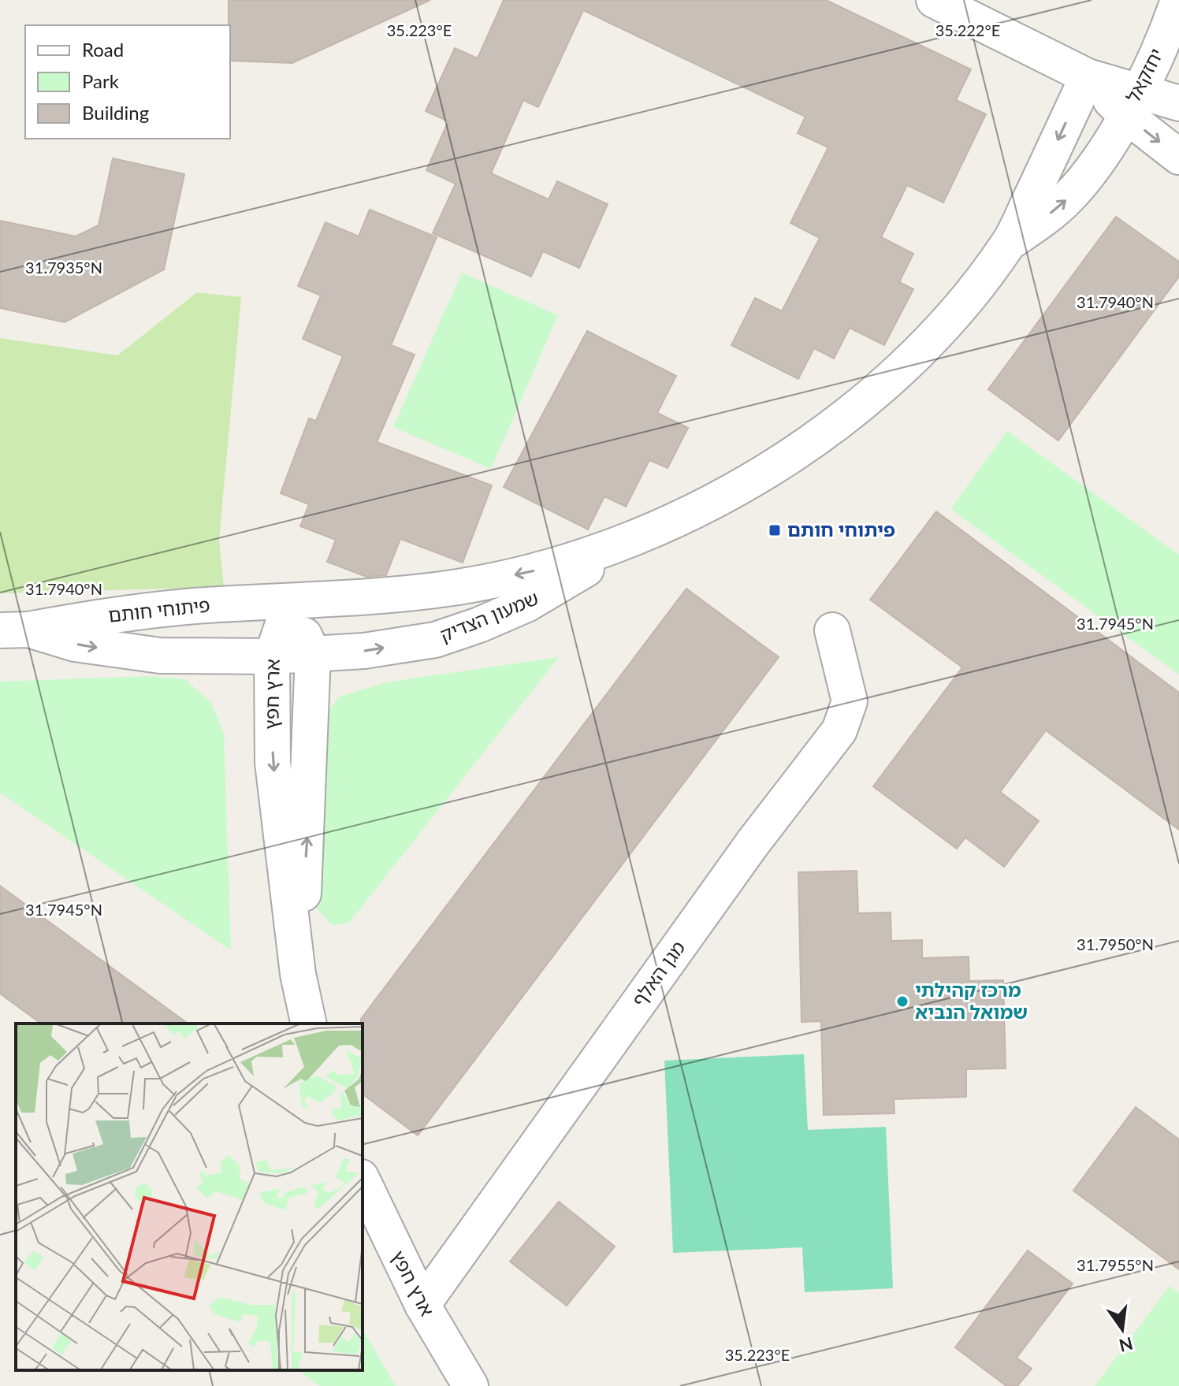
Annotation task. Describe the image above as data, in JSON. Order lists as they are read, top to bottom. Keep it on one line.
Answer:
{"streets":{"street":["יחזקאל","פיתוחי חותם","שמעון הצדיק","ארץ חפץ","מגן האלף"]},"crossings":[["פיתוחי חותם","שמעון הצדיק"],["פיתוחי חותם","ארץ חפץ"],["שמעון הצדיק","ארץ חפץ"],["ארץ חפץ","מגן האלף"]],"places":{"transit":["פיתוחי חותם"],"other":["מרכז קהילתי שמואל הנביא"]},"legend":["Road","Park","Building"],"north":"bottom","coordinates":["35.223°E","35.222°E","31.7935°N","31.7940°N","31.7945°N","31.7950°N","31.7955°N"]}
